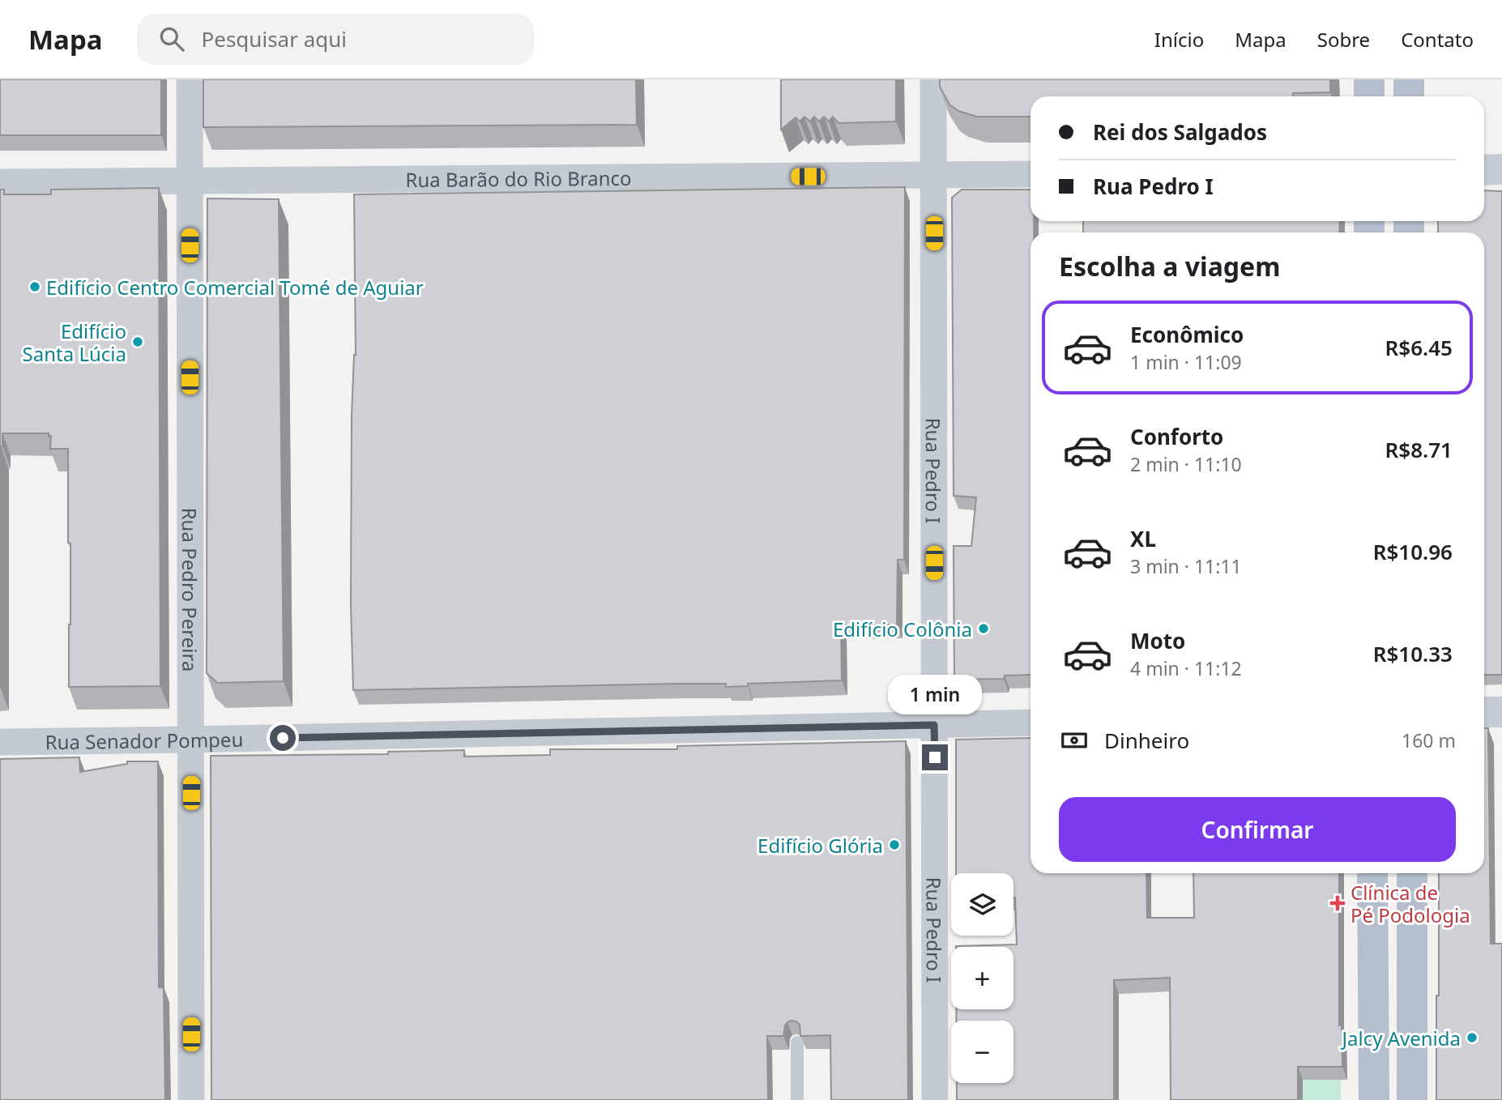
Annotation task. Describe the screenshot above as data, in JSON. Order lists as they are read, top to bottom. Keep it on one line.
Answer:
{"streets":{"street":["Rua Barão do Rio Branco","Rua Pedro I","Rua Pedro Pereira","Rua Senador Pompeu"]},"crossings":[["Rua Barão do Rio Branco","Rua Pedro I"],["Rua Barão do Rio Branco","Rua Pedro Pereira"],["Rua Pedro I","Rua Senador Pompeu"],["Rua Pedro Pereira","Rua Senador Pompeu"]],"places":{"other":["Edifício Centro Comercial Tomé de Aguiar","Edifício Santa Lúcia","Edifício Colônia","Edifício Glória","Jalcy Avenida"],"health":["Clínica de Pé Podologia"]},"page":{"header":"Mapa","search":"Pesquisar aqui","nav":["Início","Mapa","Sobre","Contato"],"banner":["Rei dos Salgados","Rua Pedro I"],"heading":"Escolha a viagem","list":[{"name":"Econômico","note":"1 min · 11:09","value":"R$6.45"},{"name":"Conforto","note":"2 min · 11:10","value":"R$8.71"},{"name":"XL","note":"3 min · 11:11","value":"R$10.96"},{"name":"Moto","note":"4 min · 11:12","value":"R$10.33"}],"bubble":"1 min","pay":["Dinheiro","160 m"],"buttons":"Confirmar","map_buttons":["+","−"]}}
